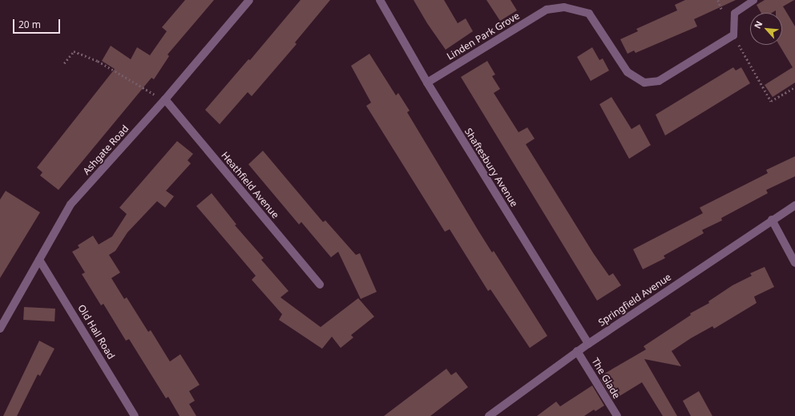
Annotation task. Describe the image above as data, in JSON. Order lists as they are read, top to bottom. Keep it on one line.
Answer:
{"streets":{"street":["Linden Park Grove","Ashgate Road","Shaftesbury Avenue","Heathfield Avenue","Springfield Avenue","Old Hall Road","The Glade"]},"crossings":[["Linden Park Grove","Shaftesbury Avenue"],["Ashgate Road","Heathfield Avenue"],["Ashgate Road","Old Hall Road"],["Shaftesbury Avenue","Springfield Avenue"],["Springfield Avenue","The Glade"]],"scale_bar":"20 m","north":"top left"}
